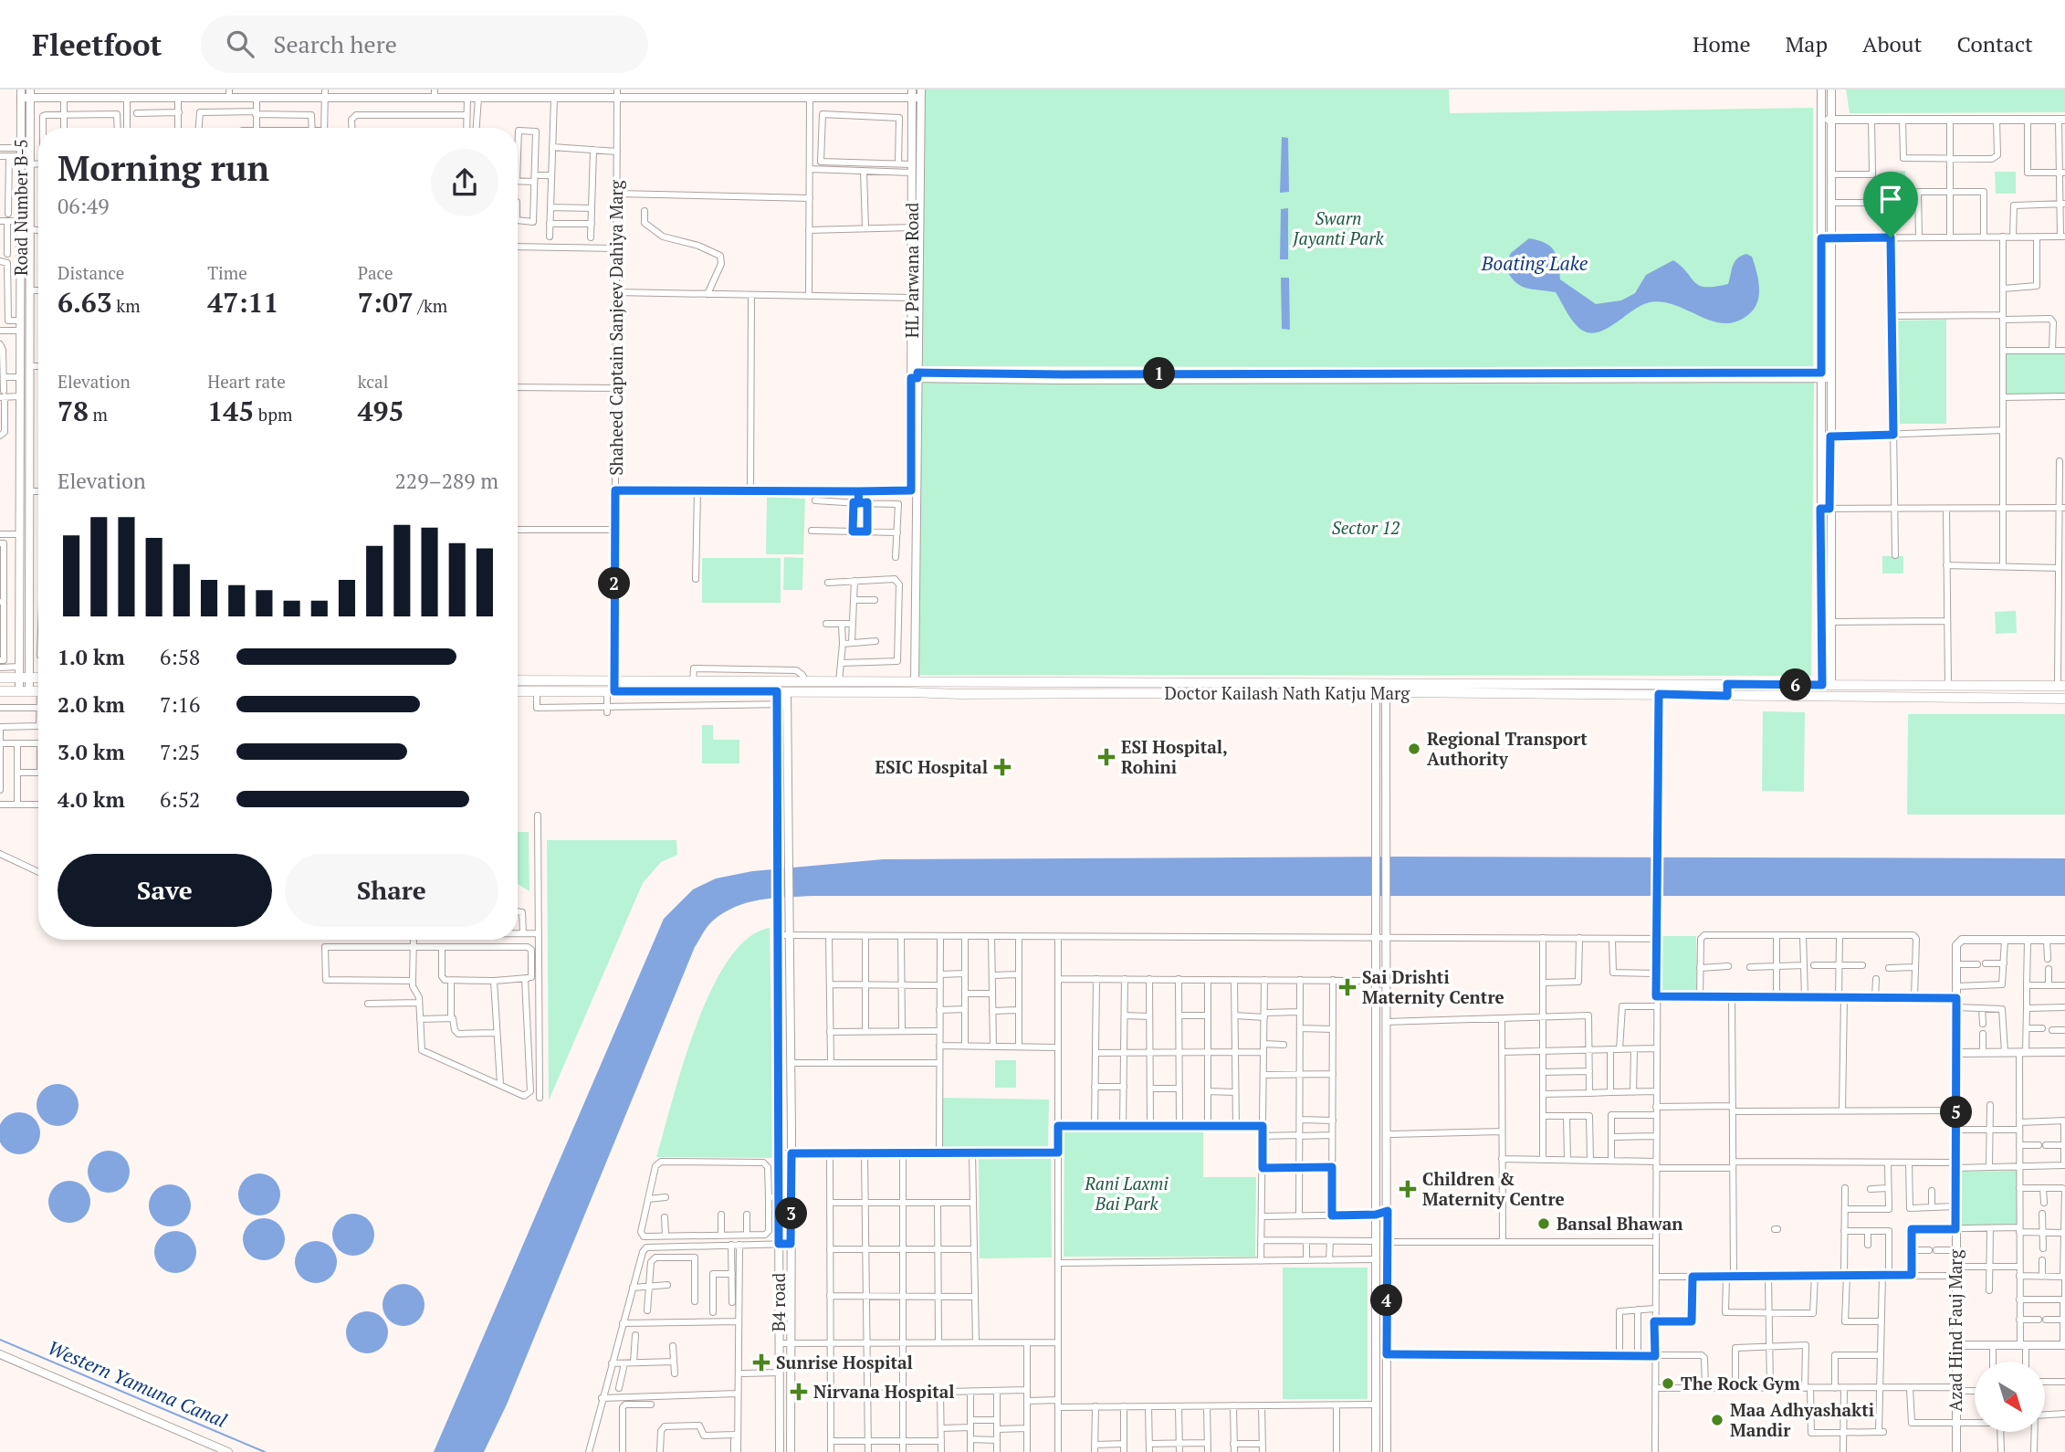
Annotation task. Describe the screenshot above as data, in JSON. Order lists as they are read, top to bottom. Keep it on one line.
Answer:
{"streets":{"main road":["Doctor Kailash Nath Katju Marg"],"street":["Road Number B-5","HL Parwana Road","Shaheed Captain Sanjeev Dahiya Marg","B4 road","Azad Hind Fauj Marg"]},"crossings":[["HL Parwana Road","Doctor Kailash Nath Katju Marg"],["Shaheed Captain Sanjeev Dahiya Marg","Doctor Kailash Nath Katju Marg"],["Doctor Kailash Nath Katju Marg","B4 road"]],"water":["Boating Lake","Western Yamuna Canal"],"parks":["Swarn Jayanti Park","Sector 12","Rani Laxmi Bai Park"],"places":{"other":["Regional Transport Authority","Bansal Bhawan","The Rock Gym","Maa Adhyashakti Mandir"],"health":["ESI Hospital, Rohini","ESIC Hospital","Sai Drishti Maternity Centre","Children & Maternity Centre","Sunrise Hospital","Nirvana Hospital"]},"north":"bottom right","page":{"header":"Fleetfoot","search":"Search here","nav":["Home","Map","About","Contact"],"heading":["Morning run","06:49"],"stats":[["Distance","6.63 km"],["Time","47:11"],["Pace","7:07 /km"],["Elevation","78 m"],["Heart rate","145 bpm"],["kcal","495"]],"pins":["1","2","6","5","3","4"],"chart":["Elevation","229–289 m"],"list":[{"name":"1.0 km","note":"6:58"},{"name":"2.0 km","note":"7:16"},{"name":"3.0 km","note":"7:25"},{"name":"4.0 km","note":"6:52"}],"buttons":["Save","Share"]}}
